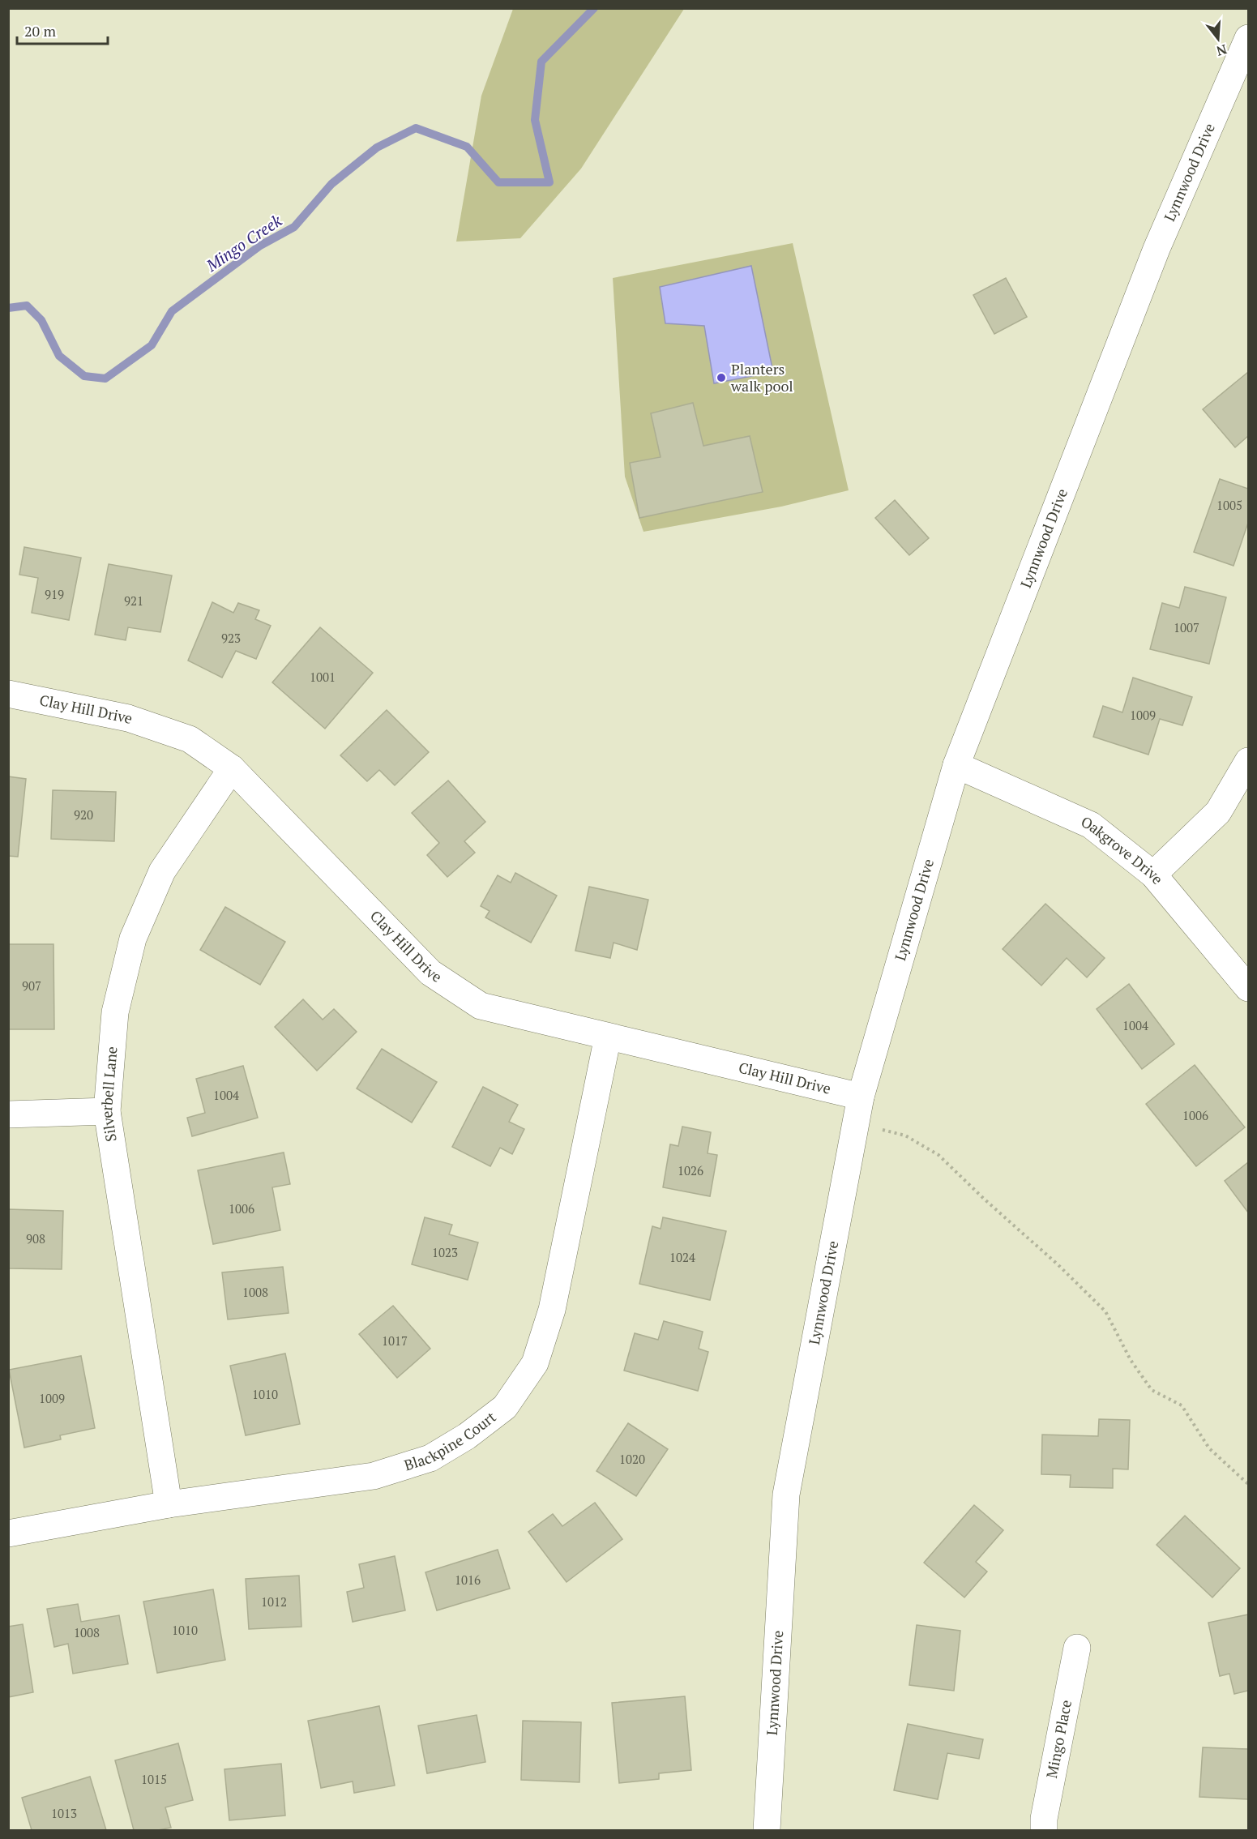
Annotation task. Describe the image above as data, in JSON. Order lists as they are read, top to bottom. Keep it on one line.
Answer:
{"streets":{"street":["Lynnwood Drive","Clay Hill Drive","Oakgrove Drive","Silverbell Lane","Blackpine Court","Mingo Place"]},"crossings":[["Lynnwood Drive","Clay Hill Drive"],["Lynnwood Drive","Oakgrove Drive"],["Clay Hill Drive","Silverbell Lane"],["Clay Hill Drive","Blackpine Court"],["Silverbell Lane","Blackpine Court"]],"water":["Mingo Creek"],"places":["Planters walk pool"],"house_numbers":["1005","919","921","1007","923","1001","1009","920","907","1004","1004","1006","1026","1006","908","1023","1024","1008","1017","1010","1009","1020","1016","1012","1010","1008","1015","1013"],"scale_bar":"20 m","north":"bottom"}
